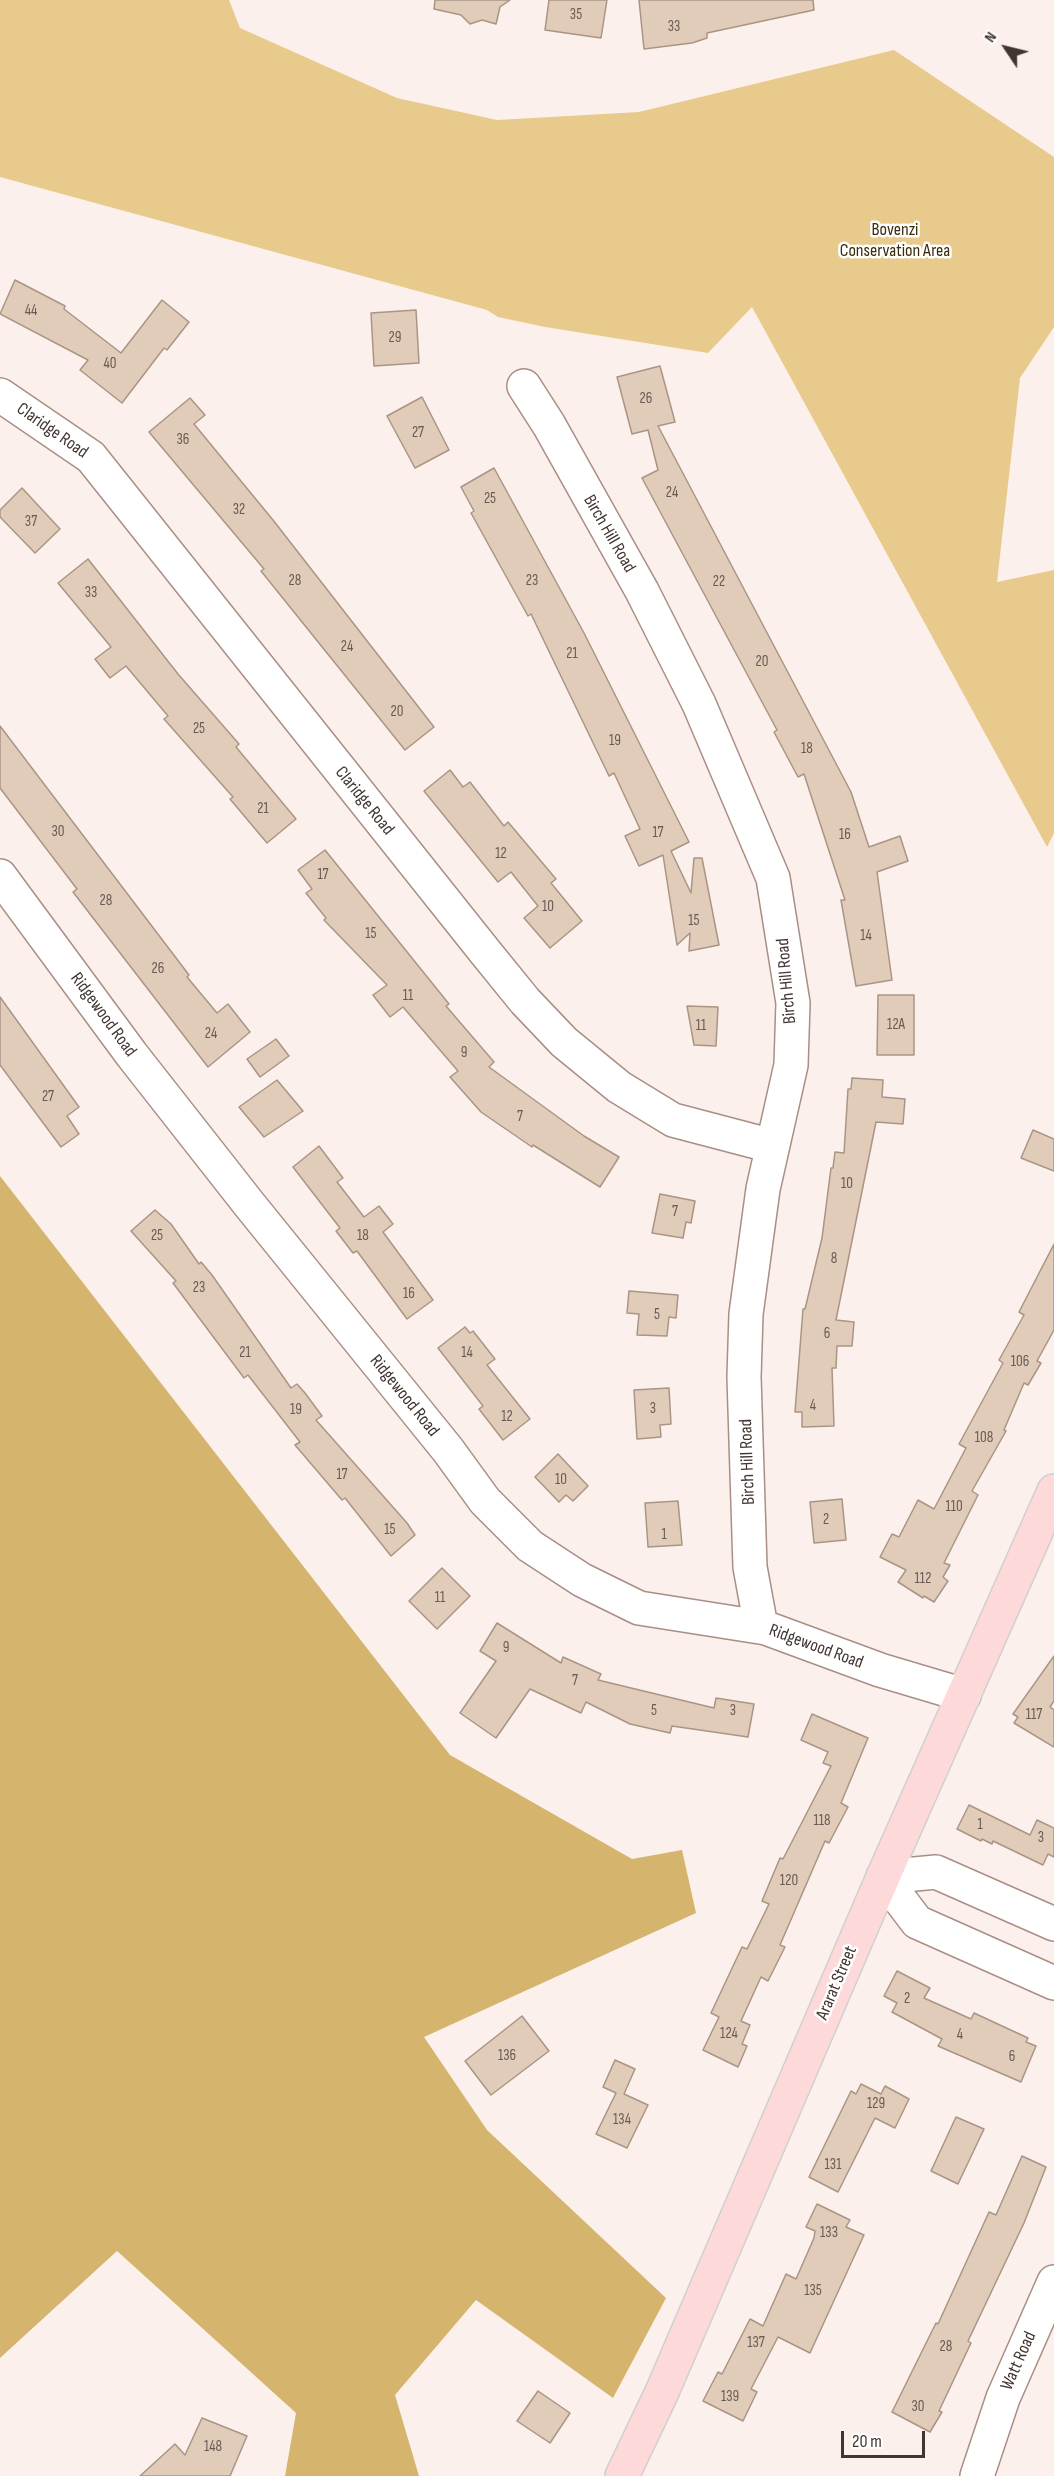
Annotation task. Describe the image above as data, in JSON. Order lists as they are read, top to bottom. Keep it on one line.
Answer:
{"streets":{"main road":["Ararat Street"],"street":["Claridge Road","Birch Hill Road","Ridgewood Road","Watt Road"]},"crossings":[["Claridge Road","Birch Hill Road"],["Birch Hill Road","Ridgewood Road"],["Ridgewood Road","Ararat Street"]],"parks":["Bovenzi Conservation Area"],"house_numbers":["35","33","44","29","40","26","27","36","24","25","32","37","28","23","22","33","24","21","20","20","25","19","18","21","30","17","16","12","17","28","10","15","15","14","26","11","12A","11","24","9","27","7","10","7","25","18","8","23","16","5","6","21","14","106","4","3","19","12","108","17","10","110","2","15","1","112","11","9","7","5","3","117","118","1","3","120","2","124","4","136","6","129","134","131","133","135","137","28","139","30","148"],"scale_bar":"20 m","north":"top left"}
